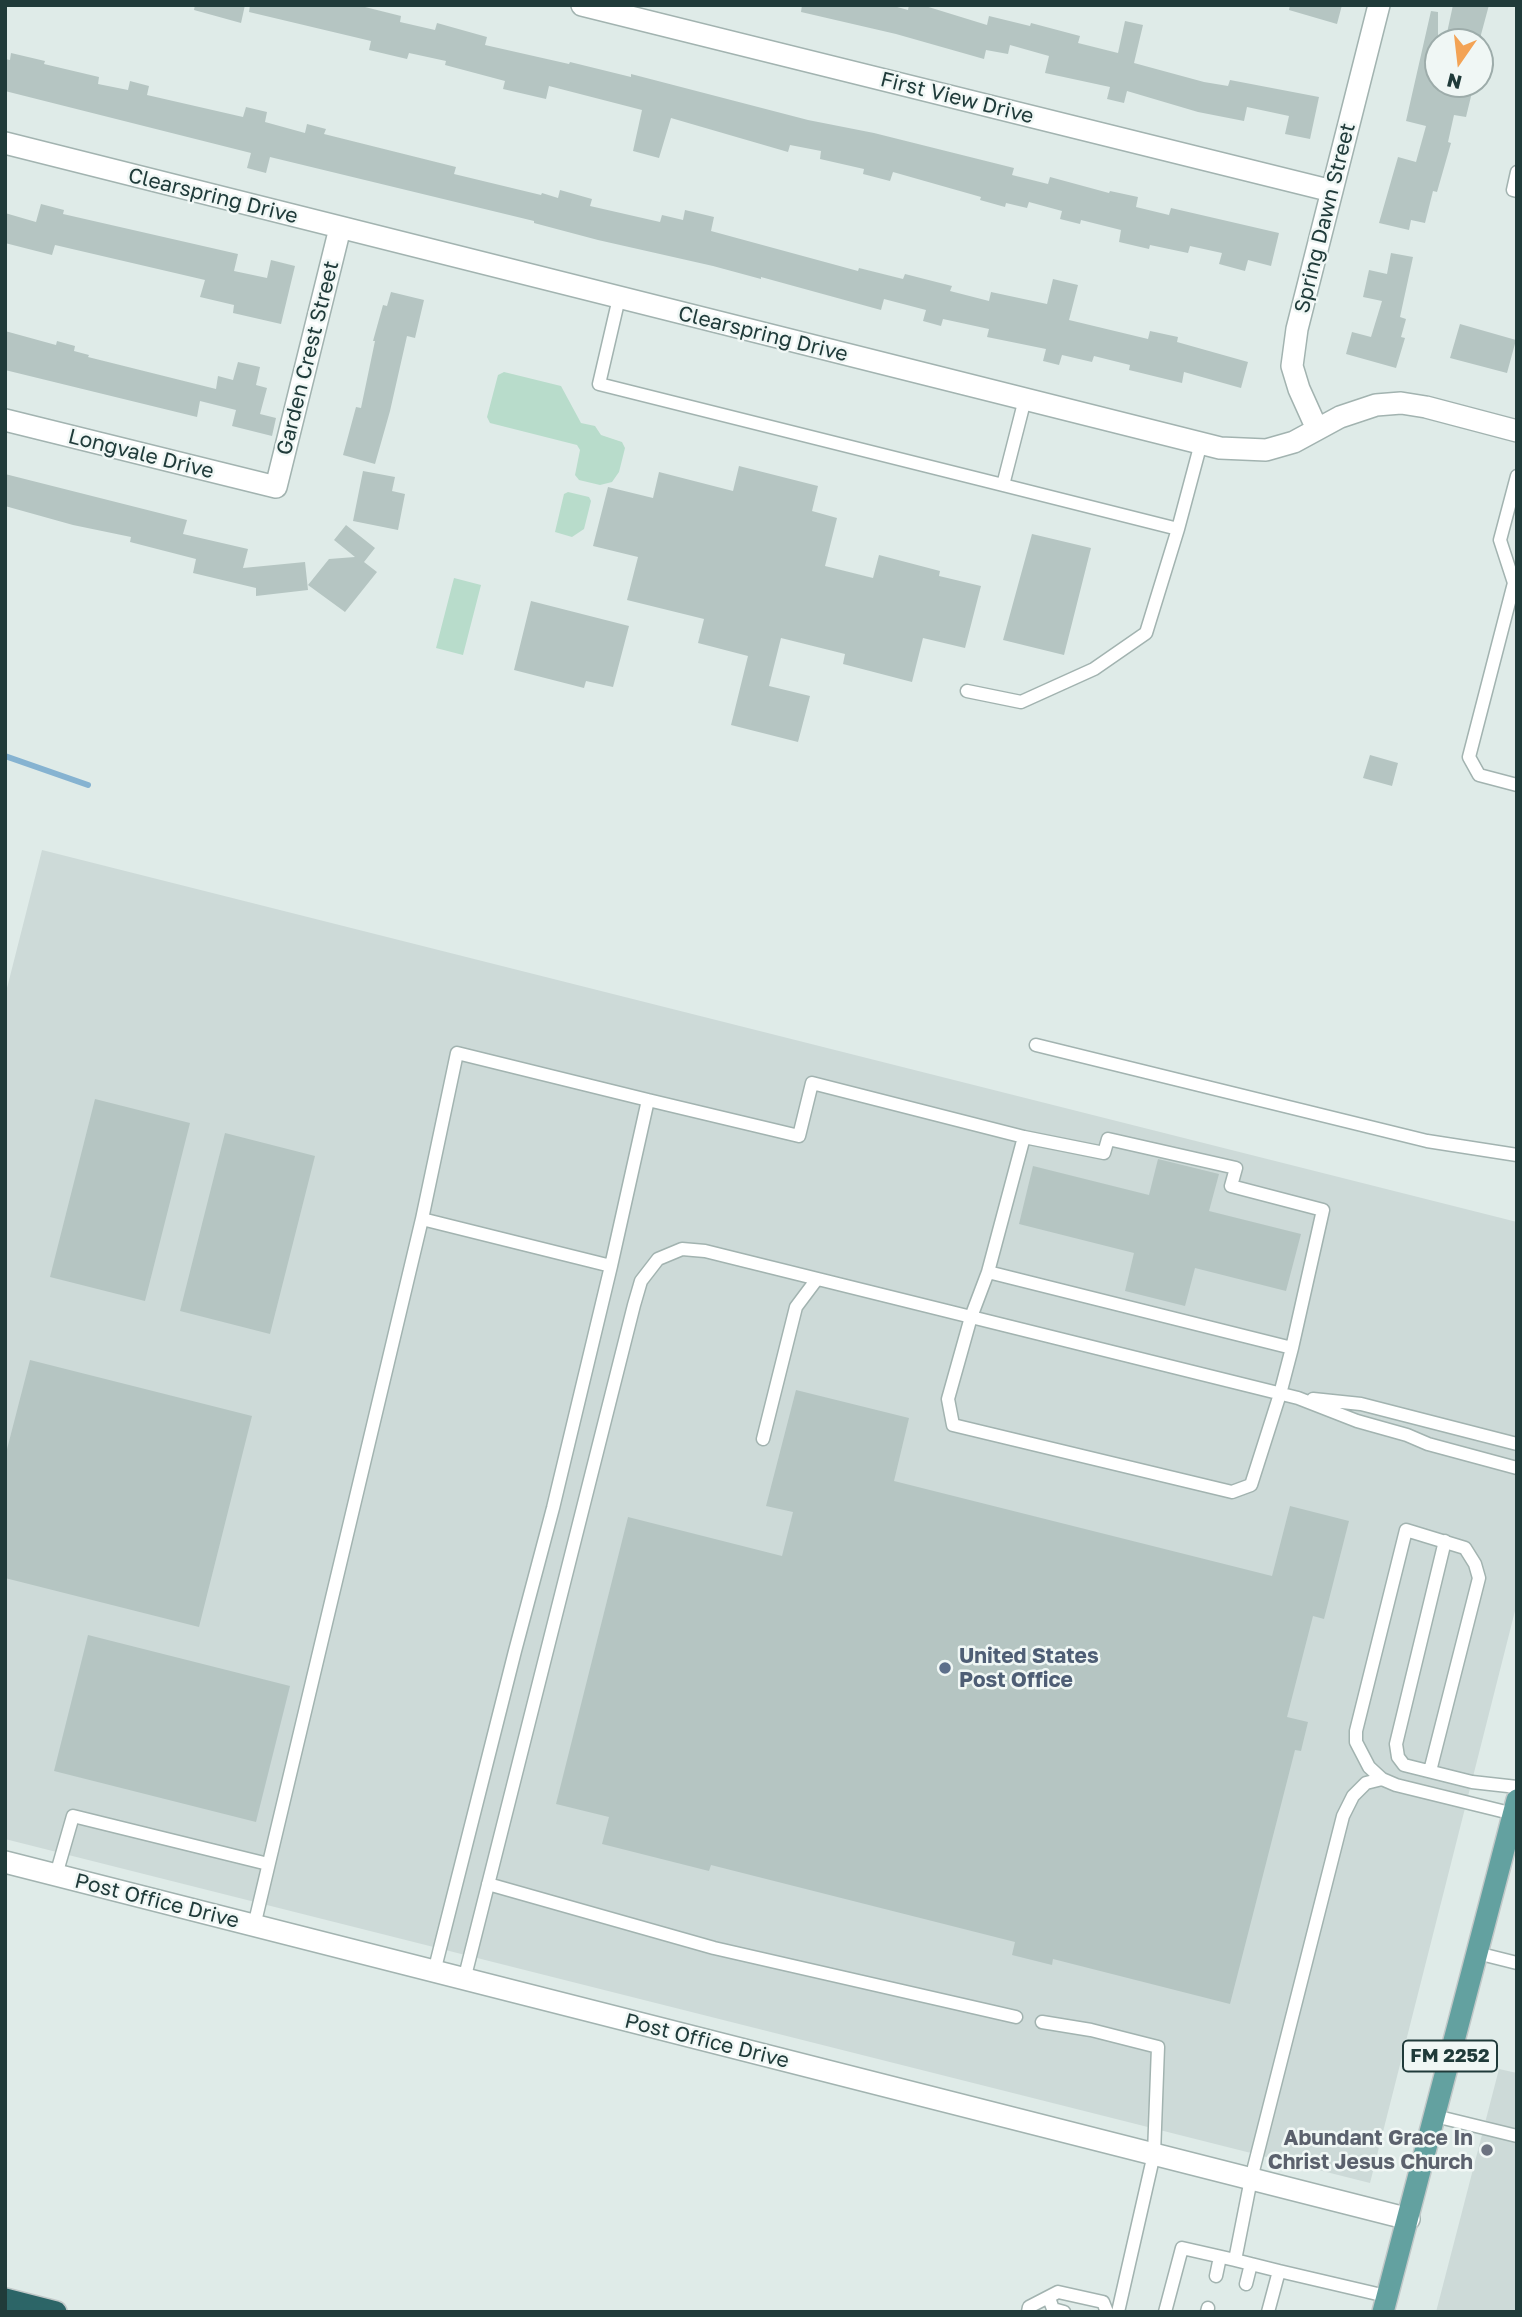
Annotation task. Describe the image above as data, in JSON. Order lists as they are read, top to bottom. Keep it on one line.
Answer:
{"streets":{"main road":["FM 2252"],"street":["First View Drive","Clearspring Drive","Spring Dawn Street","Garden Crest Street","Longvale Drive","Post Office Drive"]},"crossings":[["First View Drive","Spring Dawn Street"],["Clearspring Drive","Spring Dawn Street"],["Clearspring Drive","Garden Crest Street"],["Garden Crest Street","Longvale Drive"],["Post Office Drive","FM 2252"]],"places":["United States Post Office","Abundant Grace In Christ Jesus Church"],"north":"bottom"}
